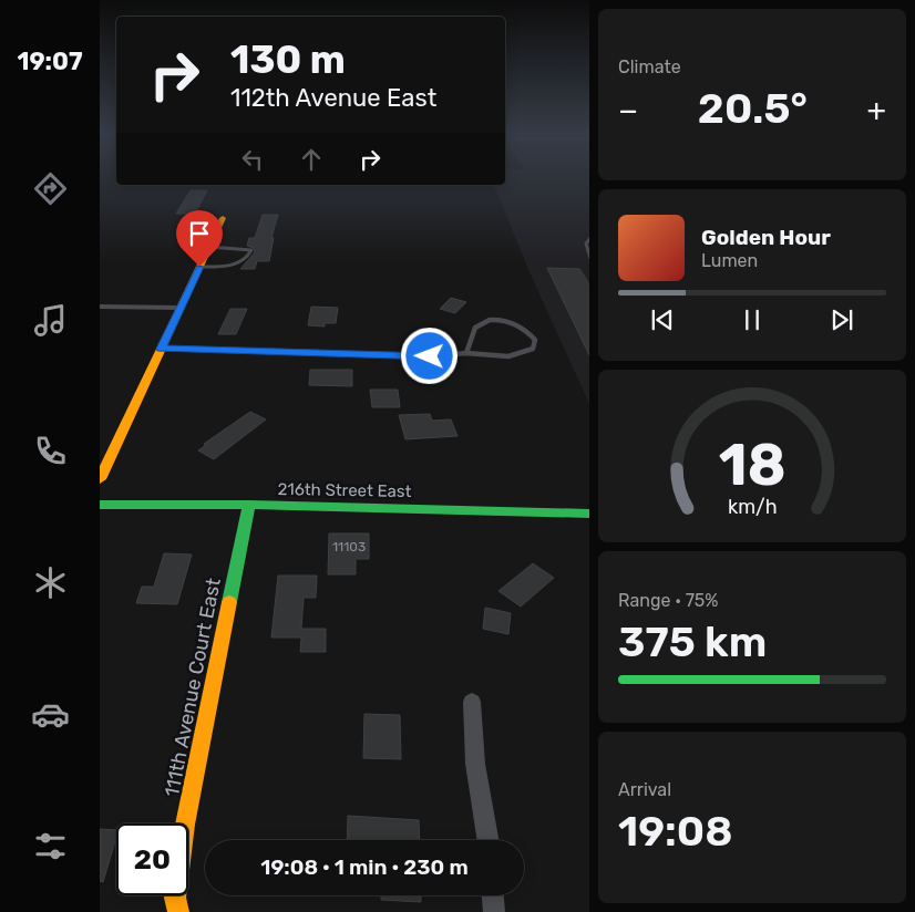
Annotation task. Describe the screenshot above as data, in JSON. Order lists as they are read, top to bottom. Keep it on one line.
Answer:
{"streets":{"street":["216th Street East","111th Avenue Court East"]},"crossings":[["216th Street East","111th Avenue Court East"]],"house_numbers":["11103"],"page":{"tabs":"19:07","tile":["Climate",["Range · 75%","375 km"],["Arrival","19:08"]],"turn":["130 m","112th Avenue East"],"heat":["−","20.5°","+"],"song":["Golden Hour","Lumen"],"limit":"20","trip":"19:08 · 1 min · 230 m","gauge":["18","km/h"]}}
